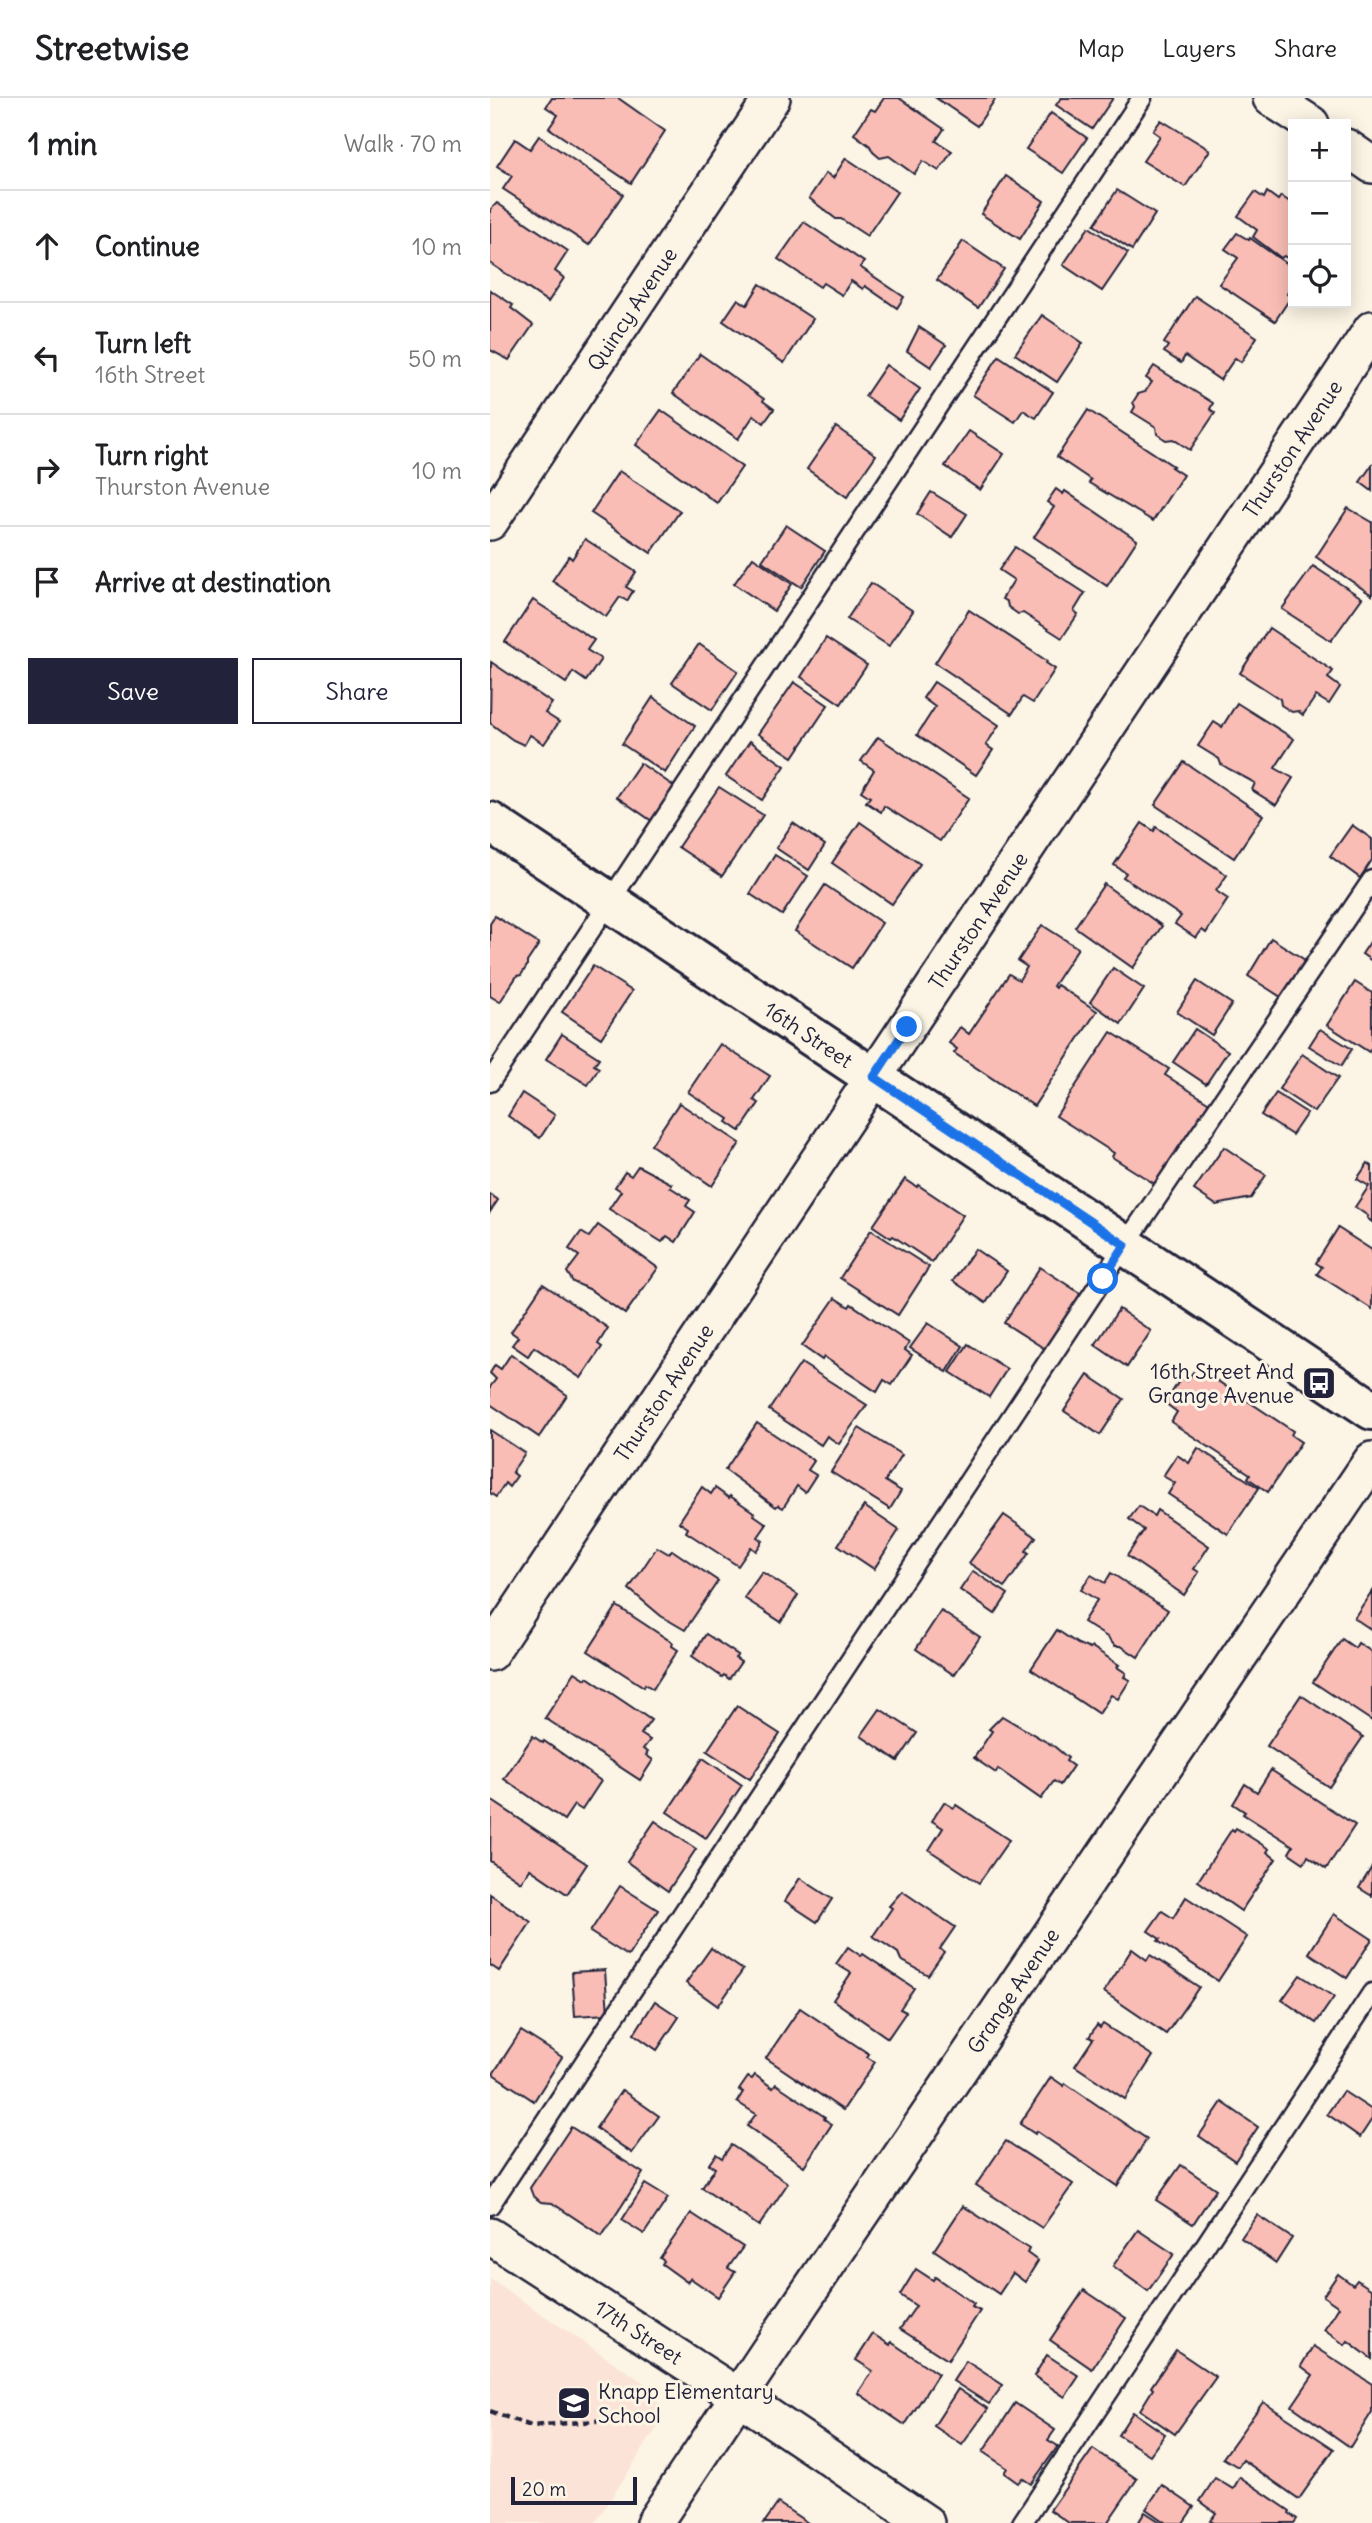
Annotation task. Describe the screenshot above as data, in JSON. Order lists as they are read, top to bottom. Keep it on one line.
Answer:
{"streets":{"street":["Quincy Avenue","Thurston Avenue","16th Street","Grange Avenue","17th Street"]},"crossings":[["Thurston Avenue","16th Street"],["Grange Avenue","17th Street"]],"places":{"bus stop":["16th Street And Grange Avenue"],"school or university":["Knapp Elementary School"]},"scale_bar":"20 m","page":{"header":"Streetwise","nav":["Map","Layers","Share"],"heading":["1 min","Walk · 70 m"],"map_buttons":["+","−"],"list":[["Continue","10 m"],["Turn left","16th Street","50 m"],["Turn right","Thurston Avenue","10 m"],"Arrive at destination"],"buttons":["Save","Share"],"scale":"20 m"}}
